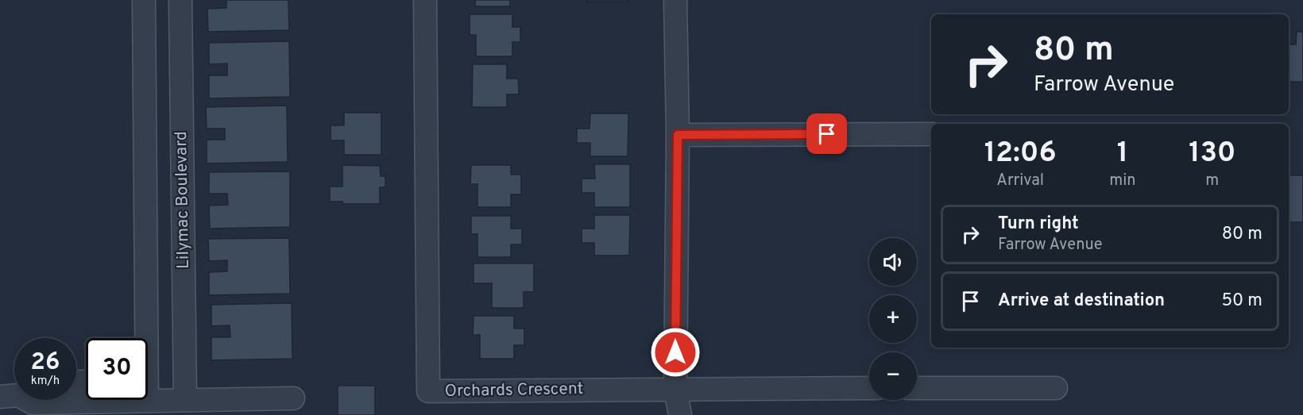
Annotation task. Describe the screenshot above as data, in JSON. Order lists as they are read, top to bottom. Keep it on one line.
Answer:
{"streets":{"street":["Lilymac Boulevard","Orchards Crescent"]},"page":{"turn":["80 m","Farrow Avenue"],"eta":["12:06","Arrival","1","min","130","m"],"list":[{"name":"Turn right","note":"Farrow Avenue","value":"80 m"},{"name":"Arrive at destination","value":"50 m"}],"map_buttons":["+","−"],"speed":"26 km/h","limit":"30"}}
